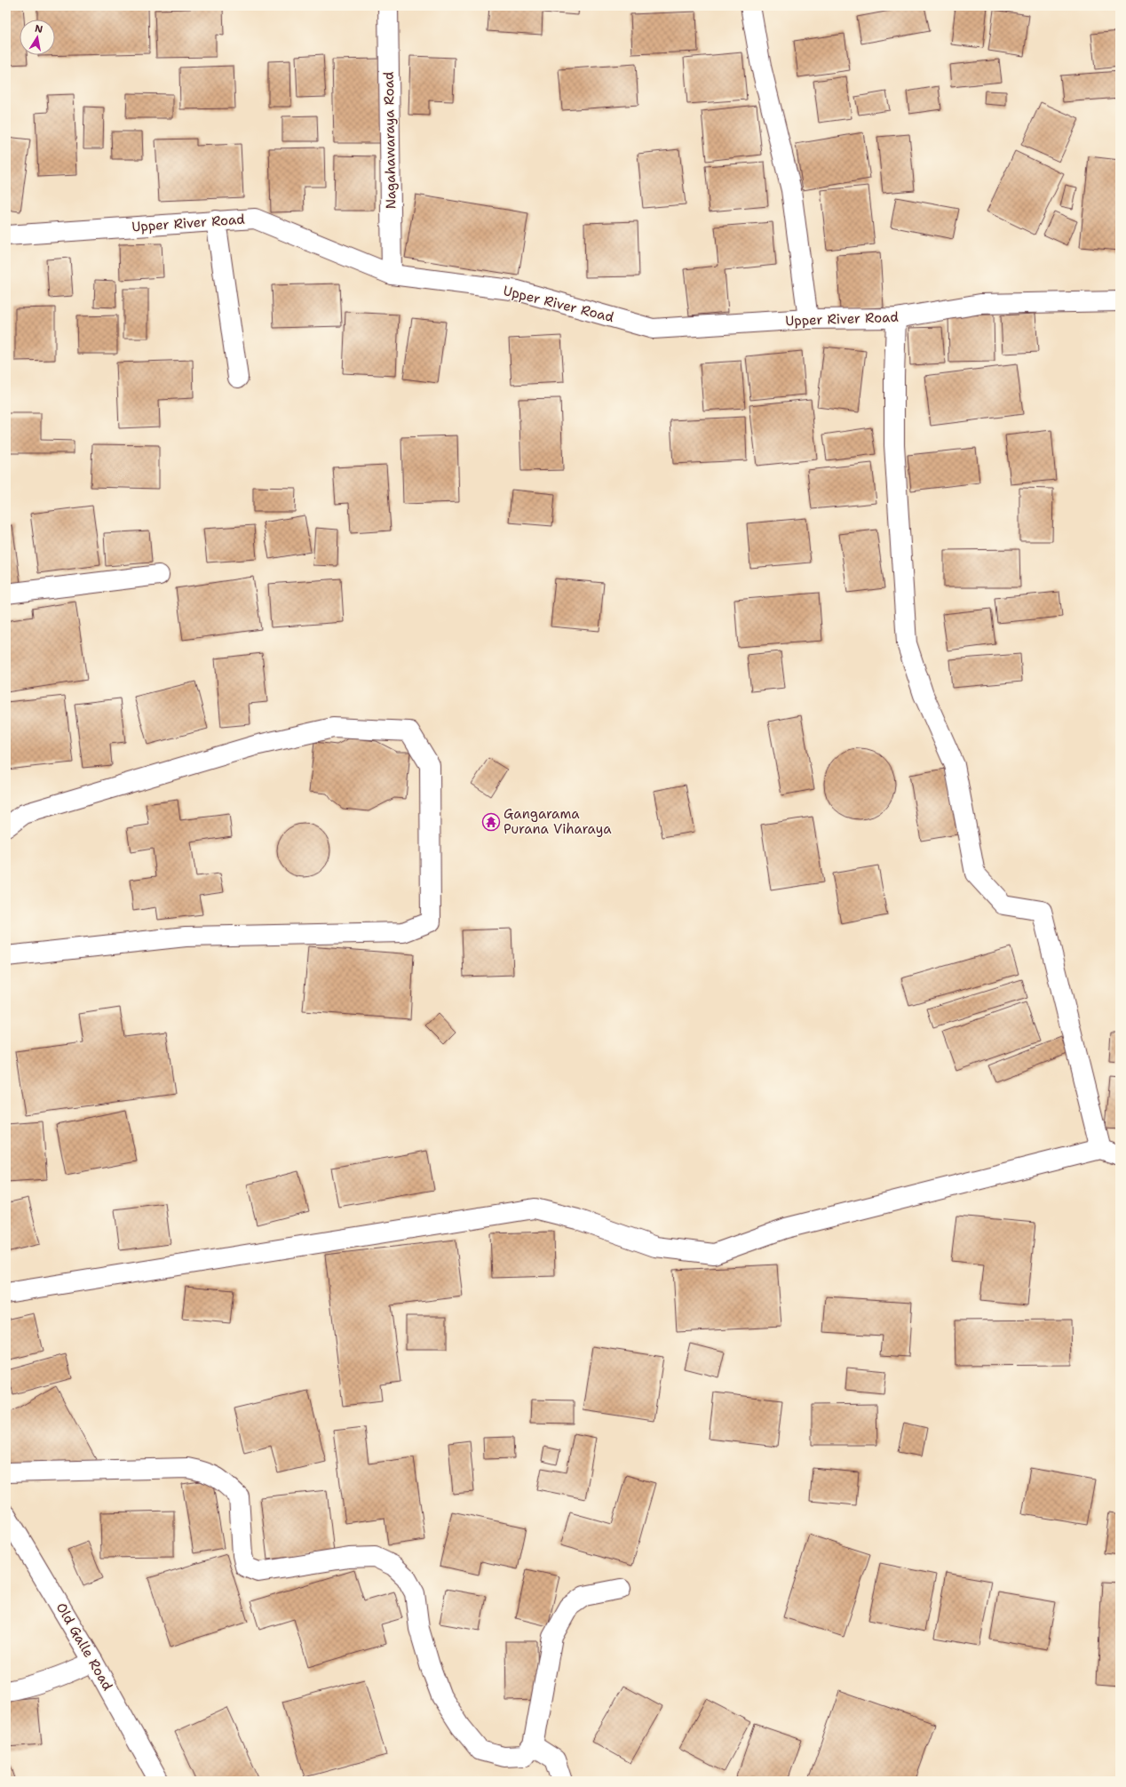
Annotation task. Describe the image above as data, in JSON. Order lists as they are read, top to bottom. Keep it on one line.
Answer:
{"streets":{"main road":["Nagahawaraya Road","Upper River Road","Old Galle Road"]},"crossings":[["Nagahawaraya Road","Upper River Road"]],"places":{"temple":["Gangarama Purana Viharaya"]},"north":"top"}
